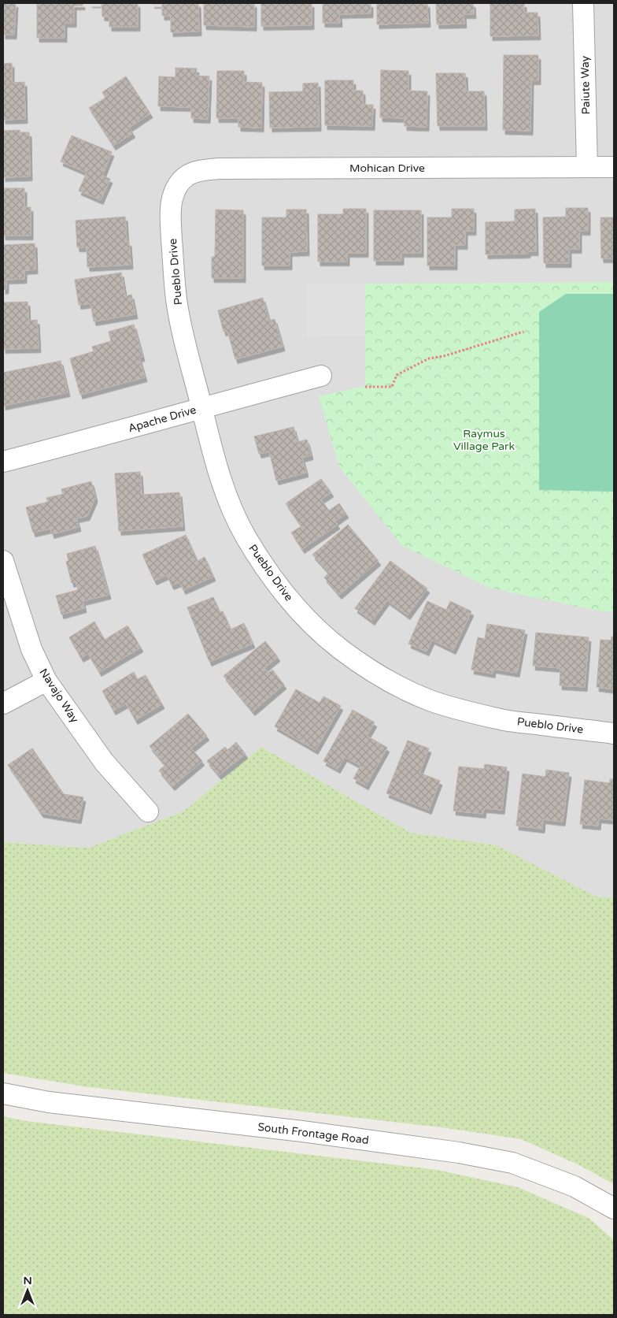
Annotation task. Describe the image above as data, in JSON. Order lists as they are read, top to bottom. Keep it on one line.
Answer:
{"streets":{"street":["Paiute Way","Mohican Drive","Pueblo Drive","Apache Drive","Navajo Way","South Frontage Road"]},"crossings":[["Paiute Way","Mohican Drive"],["Mohican Drive","Pueblo Drive"],["Pueblo Drive","Apache Drive"]],"parks":["Raymus Village Park"],"north":"top"}
